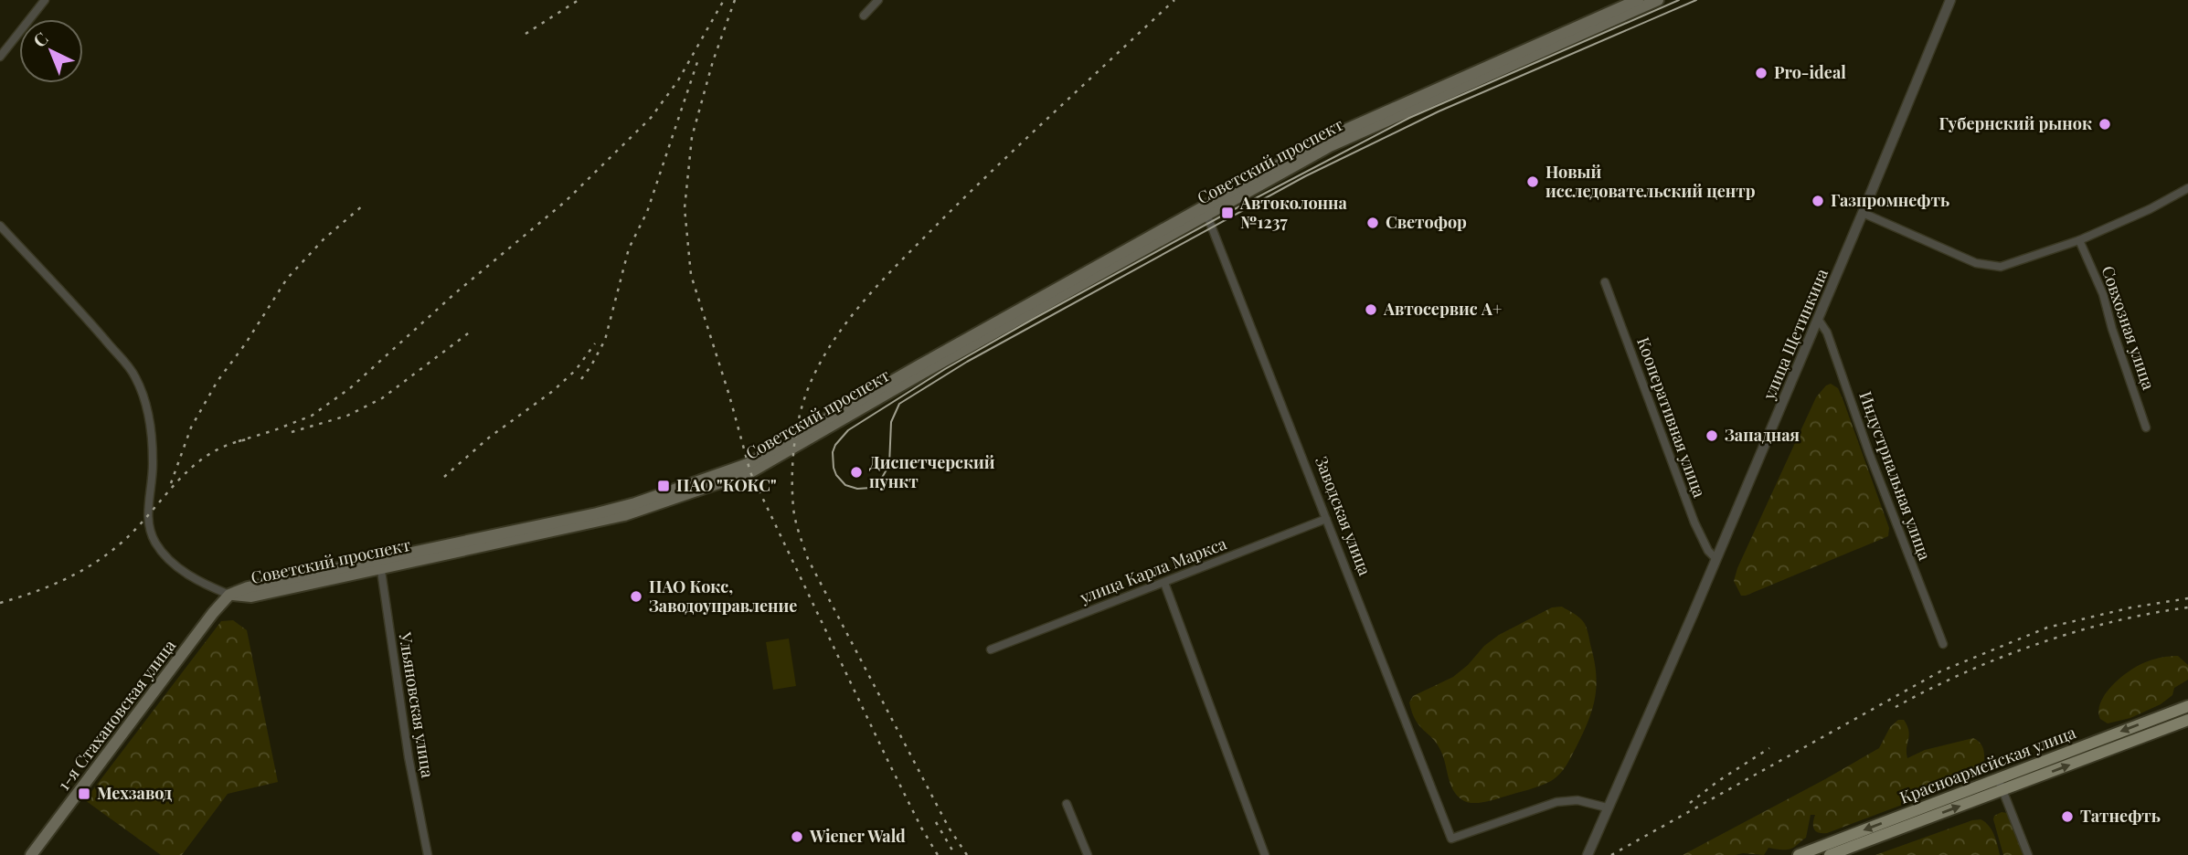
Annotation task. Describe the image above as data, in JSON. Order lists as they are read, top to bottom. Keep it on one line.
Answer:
{"streets":{"main road":["Советский проспект","1-я Стахановская улица","Красноармейская улица"],"street":["Совхозная улица","улица Щетинкина","Кооперативная улица","Индустриальная улица","Заводская улица","улица Карла Маркса","Ульяновская улица"]},"crossings":[["Советский проспект","Заводская улица"],["Советский проспект","Ульяновская улица"],["Советский проспект","1-я Стахановская улица"],["улица Щетинкина","Кооперативная улица"],["улица Щетинкина","Индустриальная улица"],["улица Щетинкина","Заводская улица"],["Заводская улица","улица Карла Маркса"]],"places":{"other":["Pro-ideal","Губернский рынок","Новый исследовательский центр","Газпромнефть","Светофор","Автосервис А+","Западная","Диспетчерский пункт","ПАО Кокс, Заводоуправление","Татнефть","Wiener Wald"],"transit":["Автоколонна №1237","ПАО \"КОКС\"","Мехзавод"]},"north":"top left"}
